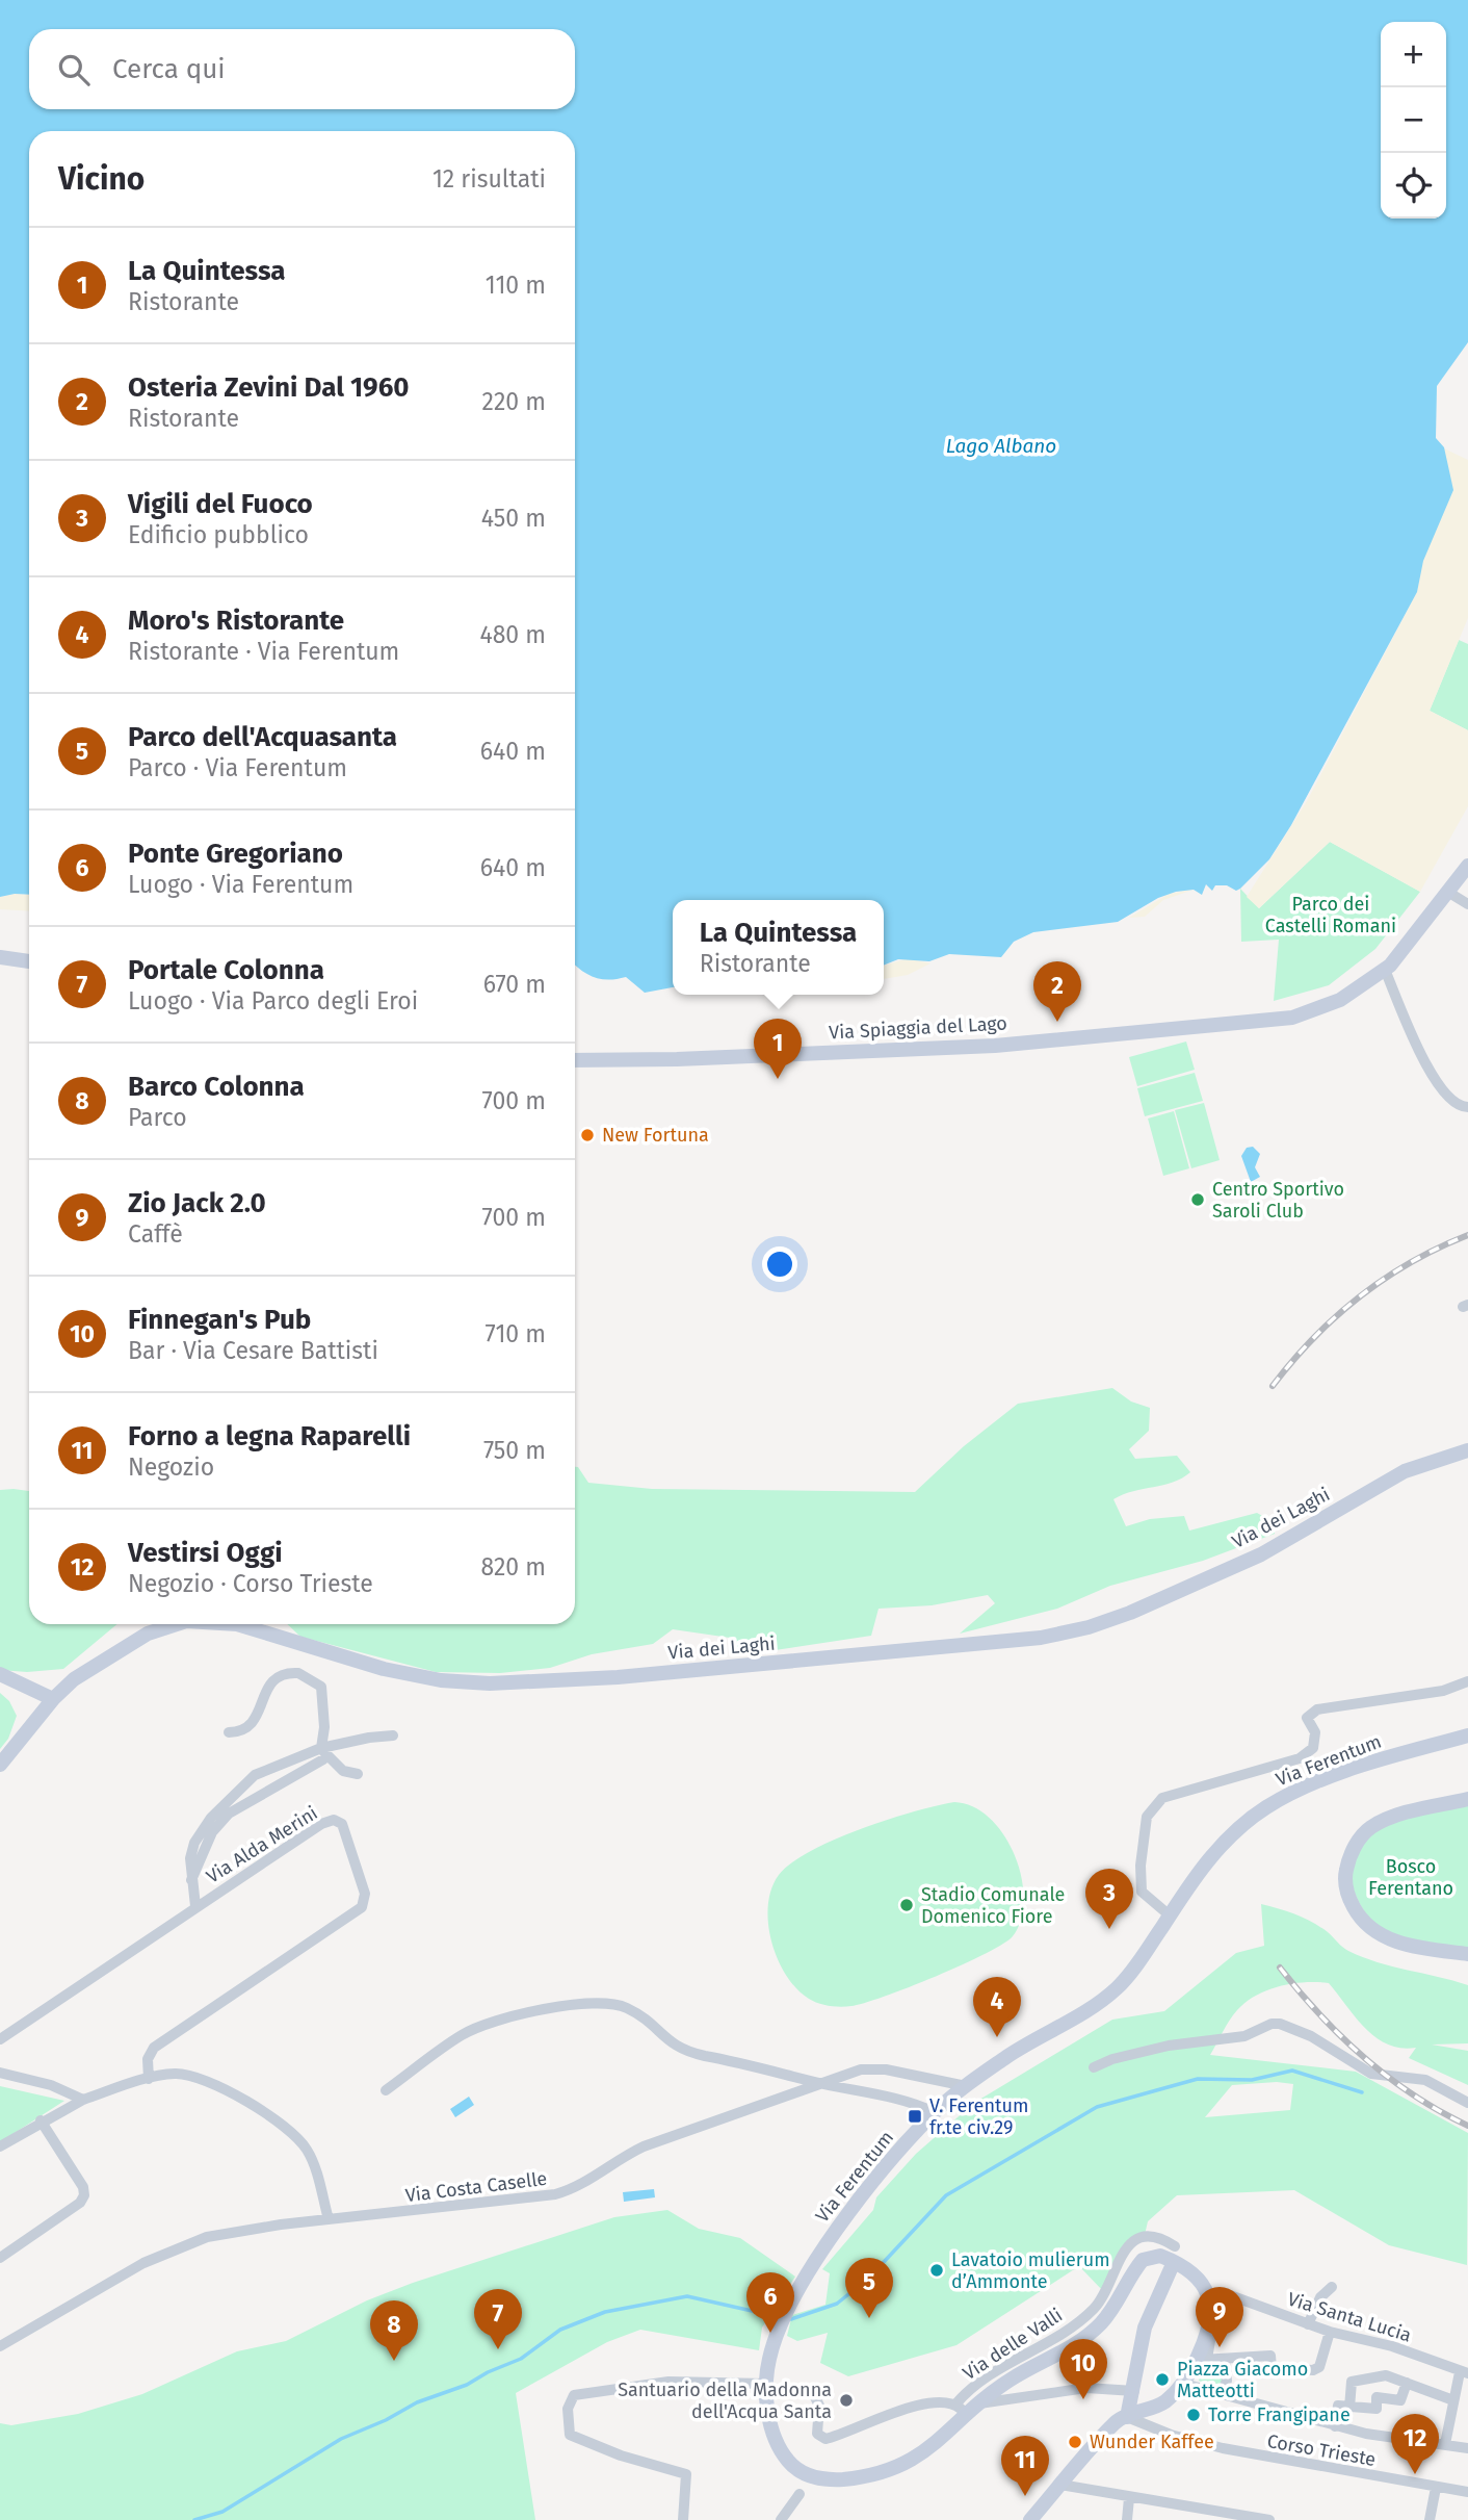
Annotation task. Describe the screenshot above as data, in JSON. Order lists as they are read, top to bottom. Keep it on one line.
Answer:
{"streets":{"main road":["Via Spiaggia del Lago","Via dei Laghi","Via Ferentum"],"street":["Via Alda Merini","Via Costa Caselle","Via Santa Lucia","Via delle Valli","Corso Trieste"]},"crossings":[["Via Ferentum","Via Costa Caselle"],["Via Ferentum","Via delle Valli"]],"water":["Lago Albano"],"parks":["Parco dei Castelli Romani","Bosco Ferentano"],"places":{"other":["New Fortuna","Centro Sportivo Saroli Club","Stadio Comunale Domenico Fiore","Lavatoio mulierum d’Ammonte","Piazza Giacomo Matteotti","Santuario della Madonna dell'Acqua Santa","Torre Frangipane","Wunder Kaffee"],"transit":["V. Ferentum fr.te civ.29"]},"page":{"map_buttons":["+","−"],"search":"Cerca qui","heading":["Vicino","12 risultati"],"list":[{"mark":"1","name":"La Quintessa","note":"Ristorante","value":"110 m"},{"mark":"2","name":"Osteria Zevini Dal 1960","note":"Ristorante","value":"220 m"},{"mark":"3","name":"Vigili del Fuoco","note":"Edificio pubblico","value":"450 m"},{"mark":"4","name":"Moro's Ristorante","note":"Ristorante · Via Ferentum","value":"480 m"},{"mark":"5","name":"Parco dell'Acquasanta","note":"Parco · Via Ferentum","value":"640 m"},{"mark":"6","name":"Ponte Gregoriano","note":"Luogo · Via Ferentum","value":"640 m"},{"mark":"7","name":"Portale Colonna","note":"Luogo · Via Parco degli Eroi","value":"670 m"},{"mark":"8","name":"Barco Colonna","note":"Parco","value":"700 m"},{"mark":"9","name":"Zio Jack 2.0","note":"Caffè","value":"700 m"},{"mark":"10","name":"Finnegan's Pub","note":"Bar · Via Cesare Battisti","value":"710 m"},{"mark":"11","name":"Forno a legna Raparelli","note":"Negozio","value":"750 m"},{"mark":"12","name":"Vestirsi Oggi","note":"Negozio · Corso Trieste","value":"820 m"}],"popup":["La Quintessa","Ristorante"],"pins":["2","1","3","4","5","6","9","7","8","10","12","11"]}}
